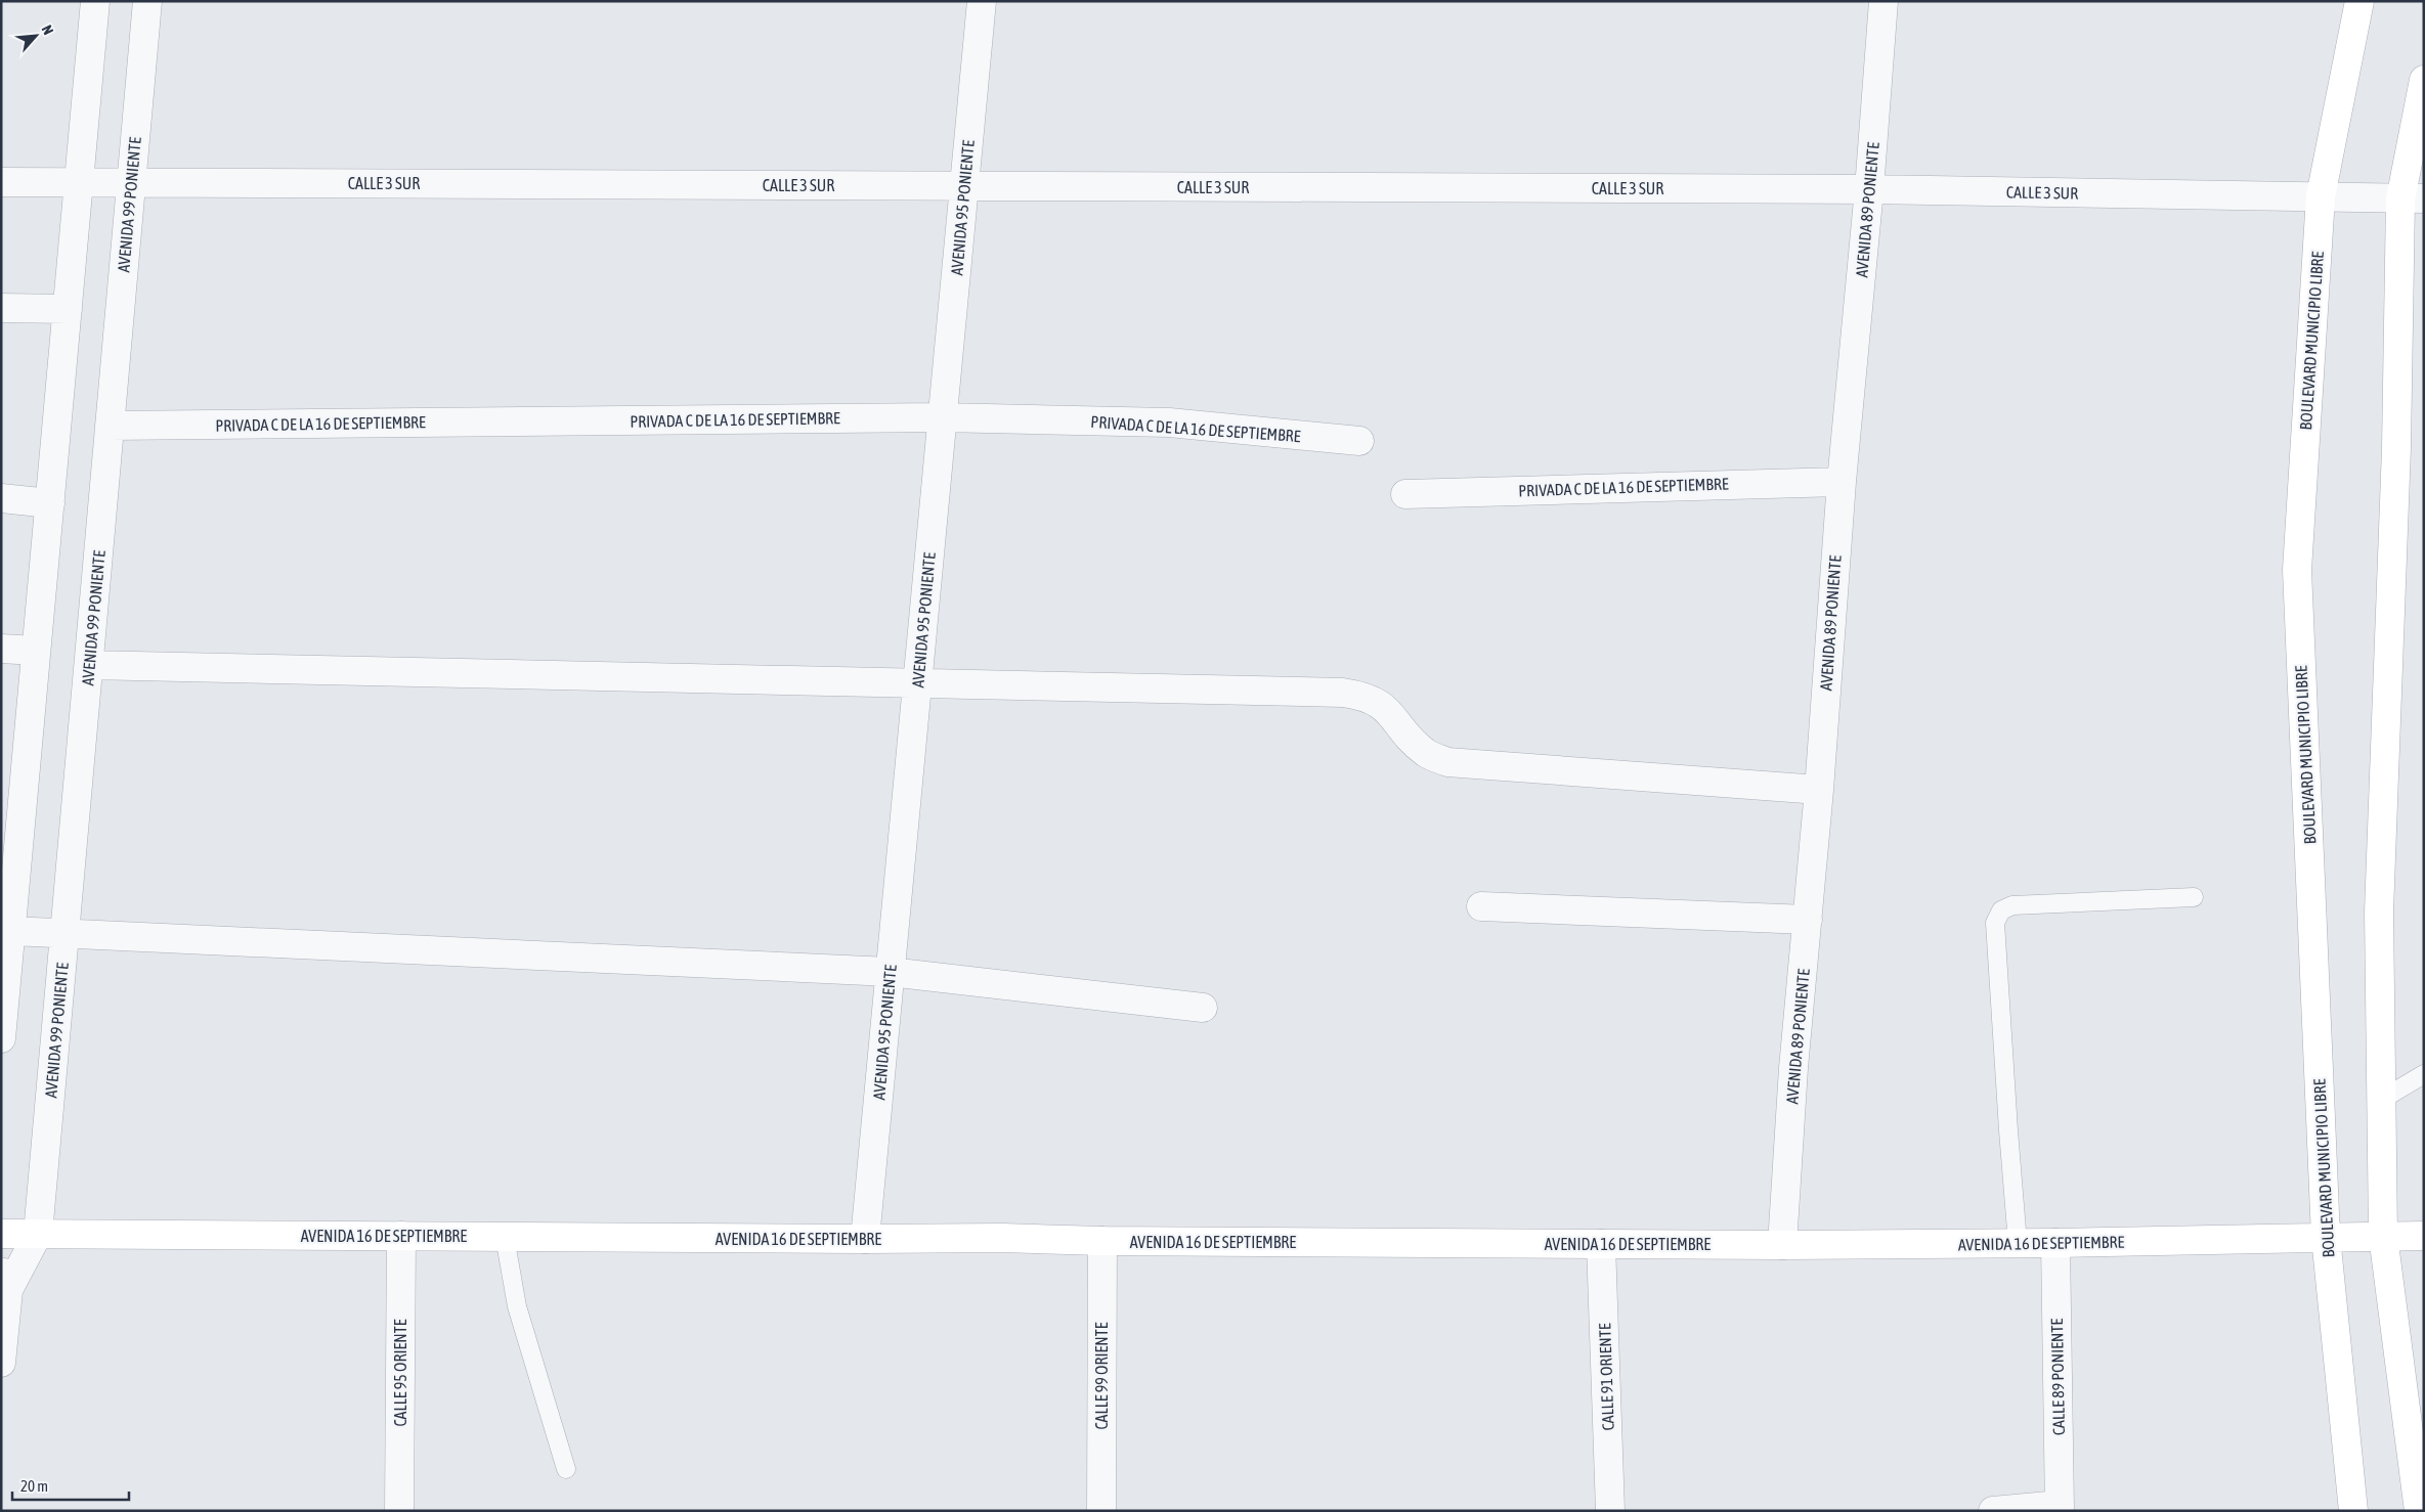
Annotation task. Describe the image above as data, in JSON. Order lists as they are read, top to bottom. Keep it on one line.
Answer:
{"streets":{"main road":["BOULEVARD MUNICIPIO LIBRE","AVENIDA 16 DE SEPTIEMBRE"],"street":["CALLE 3 SUR","AVENIDA 99 PONIENTE","AVENIDA 95 PONIENTE","AVENIDA 89 PONIENTE","PRIVADA C DE LA 16 DE SEPTIEMBRE","CALLE 95 ORIENTE","CALLE 99 ORIENTE","CALLE 91 ORIENTE","CALLE 89 PONIENTE"]},"crossings":[["CALLE 3 SUR","AVENIDA 99 PONIENTE"],["CALLE 3 SUR","AVENIDA 95 PONIENTE"],["CALLE 3 SUR","AVENIDA 89 PONIENTE"],["CALLE 3 SUR","BOULEVARD MUNICIPIO LIBRE"],["AVENIDA 99 PONIENTE","PRIVADA C DE LA 16 DE SEPTIEMBRE"],["AVENIDA 99 PONIENTE","AVENIDA 16 DE SEPTIEMBRE"],["AVENIDA 95 PONIENTE","PRIVADA C DE LA 16 DE SEPTIEMBRE"],["AVENIDA 95 PONIENTE","AVENIDA 16 DE SEPTIEMBRE"],["AVENIDA 89 PONIENTE","PRIVADA C DE LA 16 DE SEPTIEMBRE"],["AVENIDA 89 PONIENTE","AVENIDA 16 DE SEPTIEMBRE"],["BOULEVARD MUNICIPIO LIBRE","AVENIDA 16 DE SEPTIEMBRE"],["AVENIDA 16 DE SEPTIEMBRE","CALLE 95 ORIENTE"],["AVENIDA 16 DE SEPTIEMBRE","CALLE 99 ORIENTE"],["AVENIDA 16 DE SEPTIEMBRE","CALLE 91 ORIENTE"],["AVENIDA 16 DE SEPTIEMBRE","CALLE 89 PONIENTE"]],"scale_bar":"20 m","north":"top right"}
